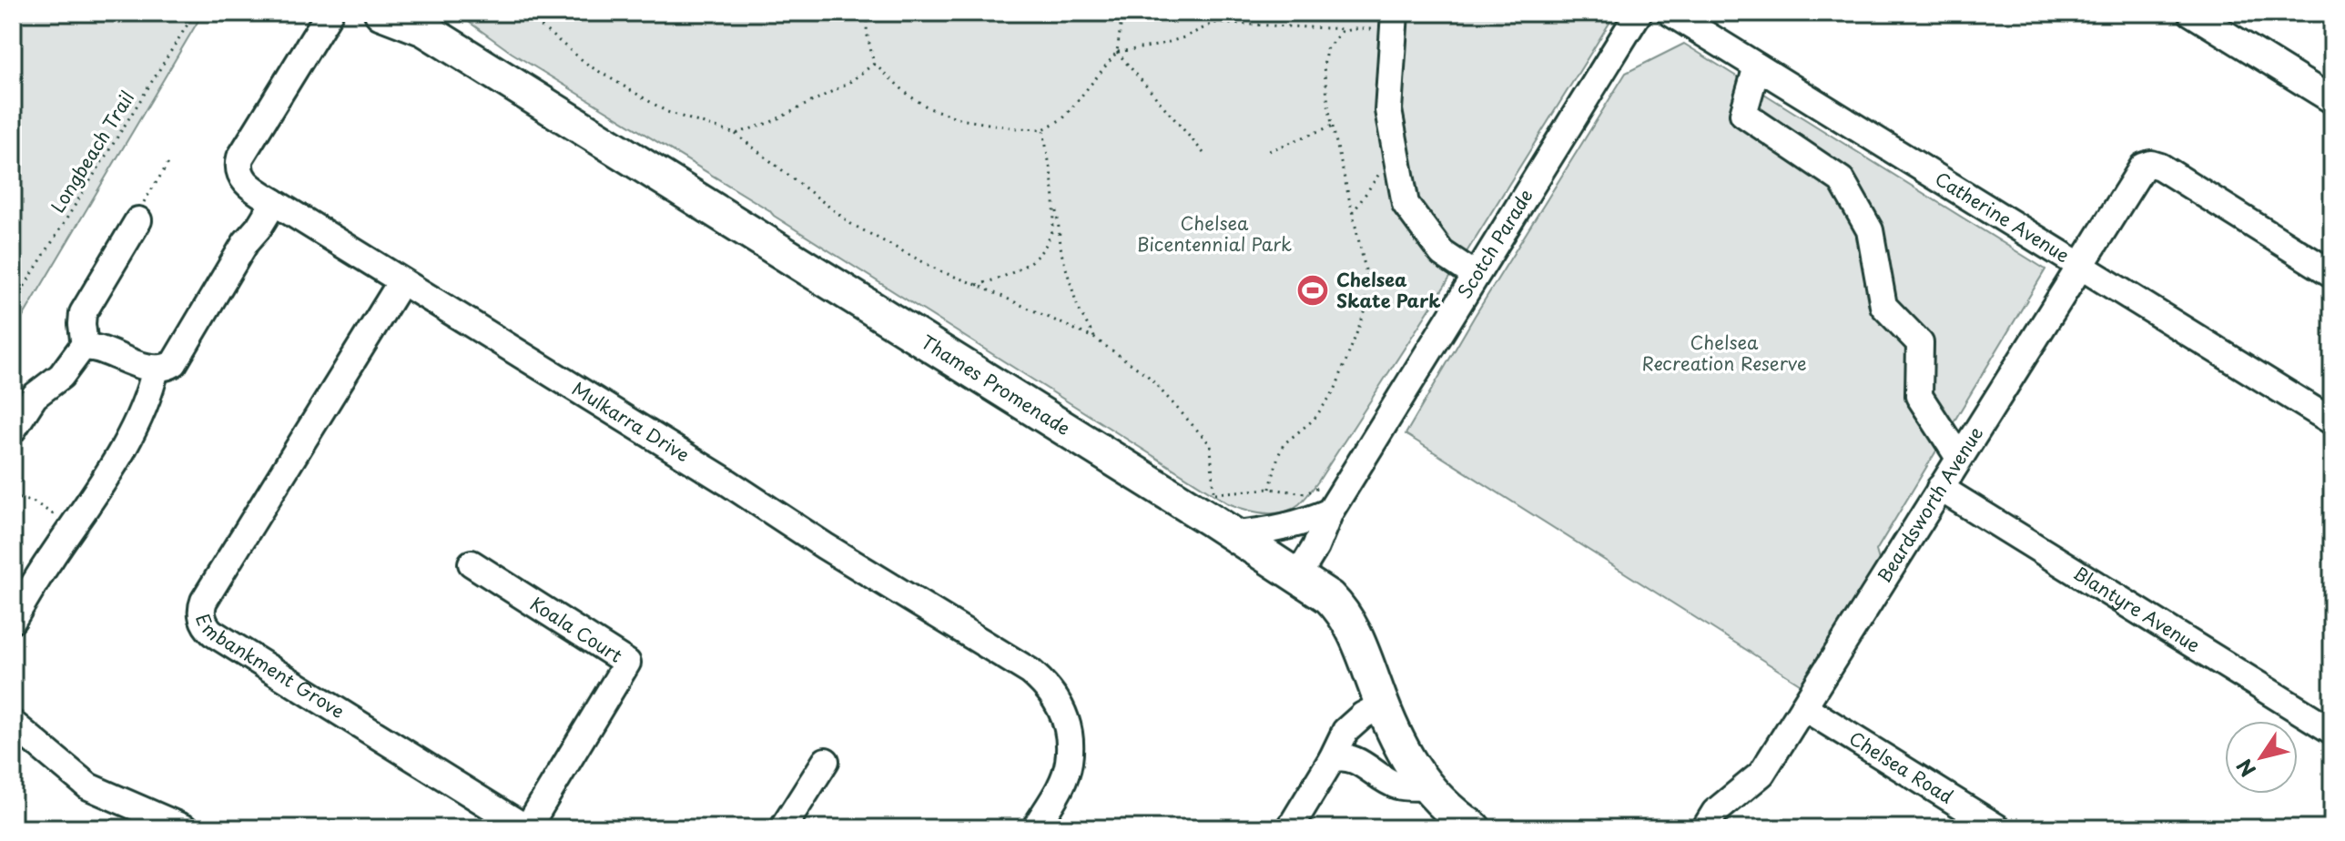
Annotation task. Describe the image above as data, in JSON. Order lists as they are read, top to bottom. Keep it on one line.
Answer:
{"streets":{"main road":["Thames Promenade"],"street":["Catherine Avenue","Scotch Parade","Mulkarra Drive","Beardsworth Avenue","Blantyre Avenue","Koala Court","Embankment Grove","Chelsea Road"],"path":["Longbeach Trail"]},"crossings":[["Catherine Avenue","Beardsworth Avenue"],["Scotch Parade","Thames Promenade"],["Mulkarra Drive","Embankment Grove"],["Beardsworth Avenue","Blantyre Avenue"],["Beardsworth Avenue","Chelsea Road"],["Koala Court","Embankment Grove"]],"parks":["Chelsea Bicentennial Park","Chelsea Recreation Reserve"],"places":{"sports":["Chelsea Skate Park"]},"north":"bottom left"}
